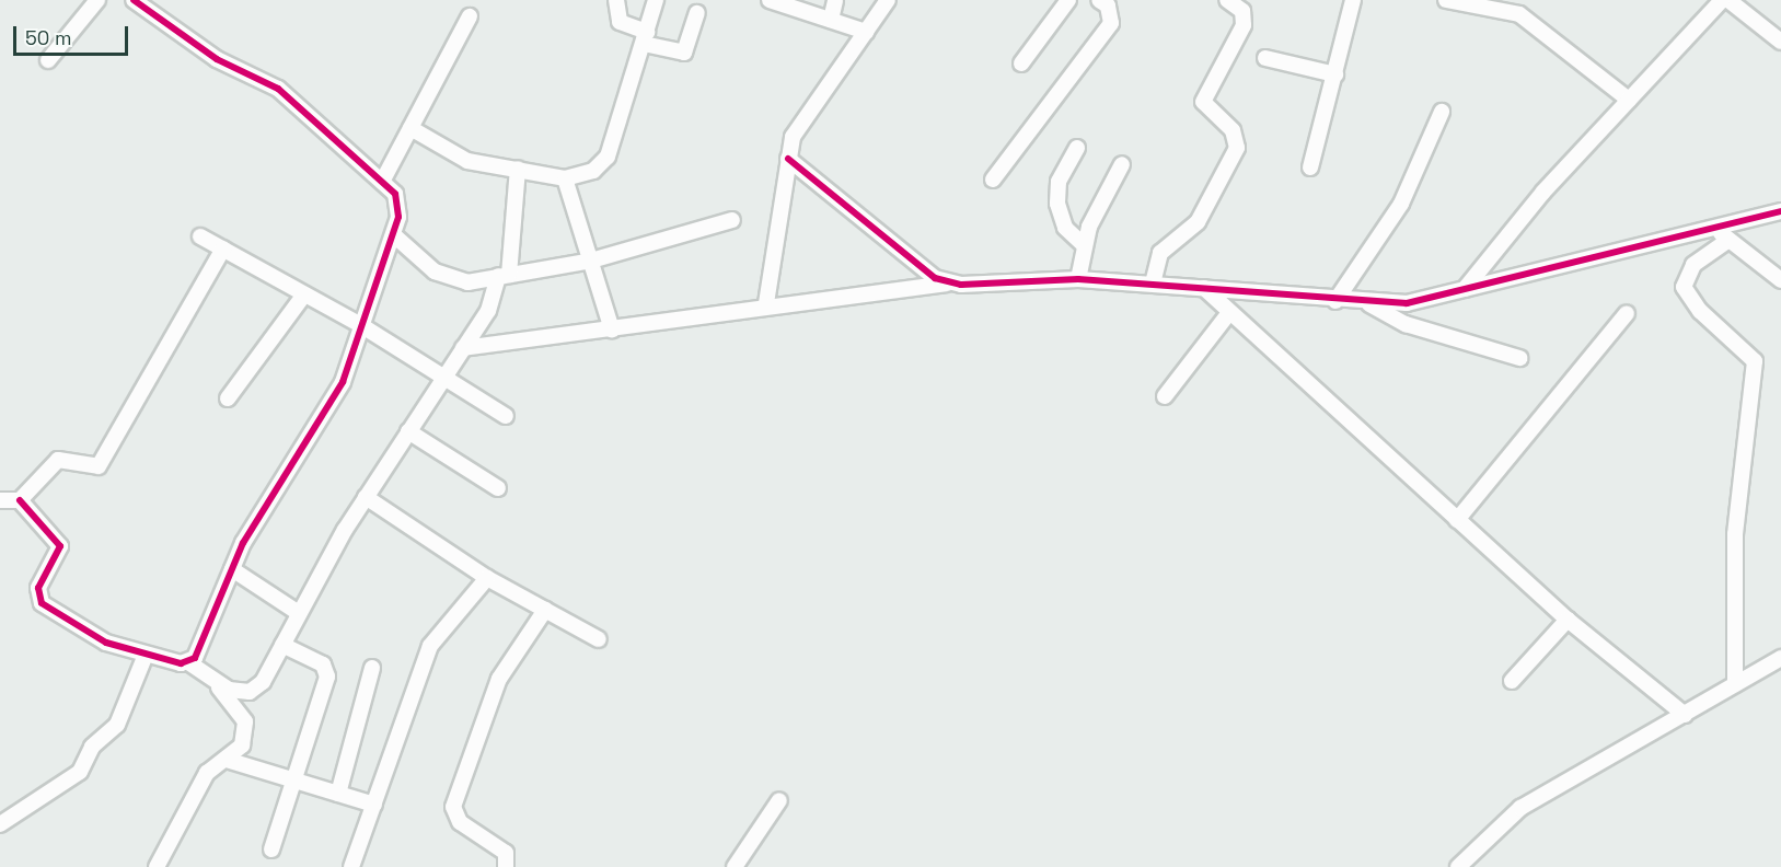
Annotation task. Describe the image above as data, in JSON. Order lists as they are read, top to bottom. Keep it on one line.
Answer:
{"scale_bar":"50 m"}
